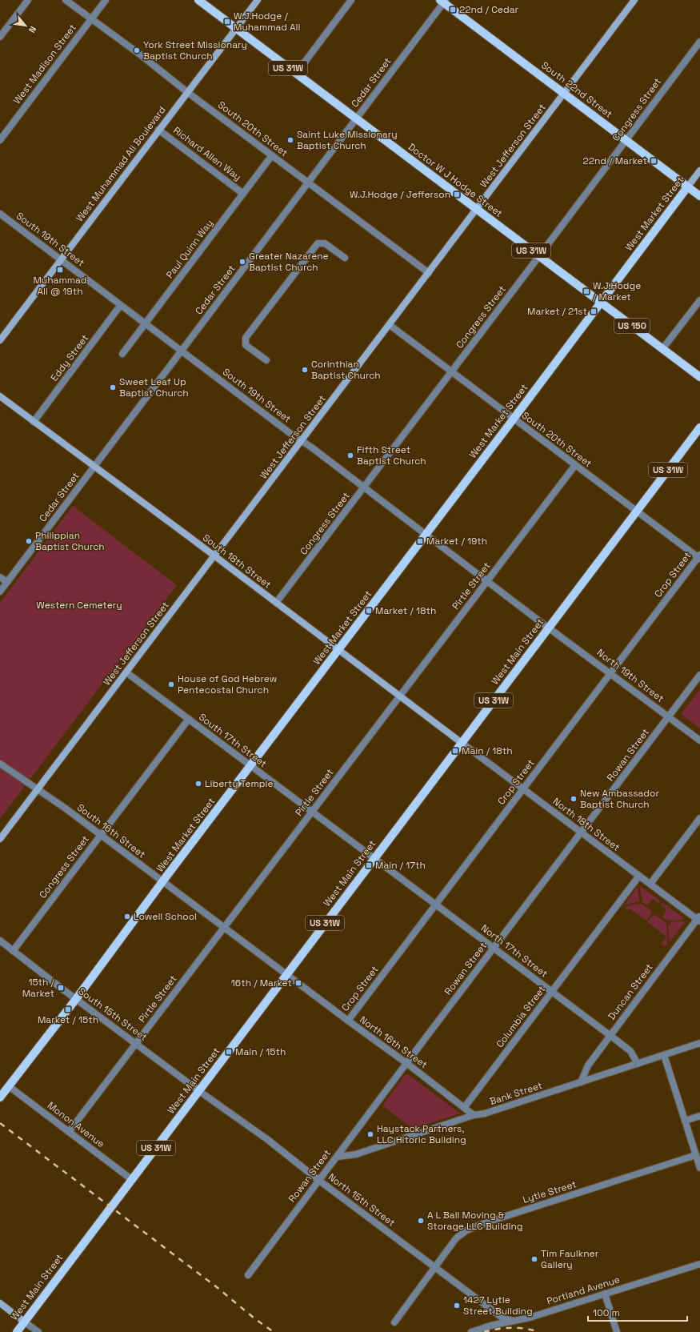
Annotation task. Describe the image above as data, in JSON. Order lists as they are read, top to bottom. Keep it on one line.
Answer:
{"streets":{"main road":["US 31W","South 22nd Street","Doctor W J Hodge Street","West Market Street","US 150","West Main Street"],"street":["West Madison Street","Cedar Street","Congress Street","South 20th Street","West Jefferson Street","Richard Allen Way","West Muhammad Ali Boulevard","South 19th Street","Paul Quinn Way","Eddy Street","South 18th Street","Crop Street","Pirtle Street","North 19th Street","South 17th Street","Rowan Street","North 18th Street","South 16th Street","North 17th Street","Duncan Street","South 15th Street","Columbia Street","North 16th Street","Bank Street","Monon Avenue","Lytle Street","North 15th Street","Portland Avenue"]},"crossings":[["West Madison Street","South 20th Street"],["Cedar Street","South 22nd Street"],["Cedar Street","South 20th Street"],["Cedar Street","Doctor W J Hodge Street"],["Cedar Street","South 19th Street"],["Cedar Street","South 18th Street"],["South 22nd Street","Congress Street"],["South 22nd Street","West Jefferson Street"],["South 22nd Street","West Market Street"],["Congress Street","South 20th Street"],["Congress Street","Doctor W J Hodge Street"],["Congress Street","South 19th Street"],["Congress Street","South 18th Street"],["Congress Street","South 17th Street"],["Congress Street","South 16th Street"],["Congress Street","South 15th Street"],["South 20th Street","West Jefferson Street"],["South 20th Street","West Muhammad Ali Boulevard"],["South 20th Street","West Market Street"],["South 20th Street","Paul Quinn Way"],["South 20th Street","Crop Street"],["South 20th Street","Pirtle Street"],["South 20th Street","West Main Street"],["West Jefferson Street","Doctor W J Hodge Street"],["West Jefferson Street","South 19th Street"],["West Jefferson Street","South 18th Street"],["West Jefferson Street","South 17th Street"],["West Jefferson Street","South 16th Street"],["Richard Allen Way","West Muhammad Ali Boulevard"],["Richard Allen Way","Paul Quinn Way"],["West Muhammad Ali Boulevard","Doctor W J Hodge Street"],["West Muhammad Ali Boulevard","South 19th Street"],["Doctor W J Hodge Street","West Market Street"],["West Market Street","South 19th Street"],["West Market Street","South 18th Street"],["West Market Street","South 17th Street"],["West Market Street","South 16th Street"],["West Market Street","South 15th Street"],["West Market Street","Monon Avenue"],["South 19th Street","Paul Quinn Way"],["South 19th Street","Eddy Street"],["South 19th Street","Pirtle Street"],["South 19th Street","West Main Street"],["South 19th Street","North 19th Street"],["Eddy Street","South 18th Street"],["South 18th Street","Pirtle Street"],["South 18th Street","West Main Street"],["South 18th Street","North 18th Street"],["Crop Street","North 19th Street"],["Crop Street","North 18th Street"],["Crop Street","North 17th Street"],["Crop Street","North 16th Street"],["Pirtle Street","South 17th Street"],["Pirtle Street","South 16th Street"],["Pirtle Street","South 15th Street"],["Pirtle Street","Monon Avenue"],["West Main Street","North 19th Street"],["West Main Street","South 17th Street"],["West Main Street","North 18th Street"],["West Main Street","South 16th Street"],["West Main Street","North 17th Street"],["West Main Street","South 15th Street"],["West Main Street","North 16th Street"],["West Main Street","Monon Avenue"],["West Main Street","North 15th Street"],["North 19th Street","Rowan Street"],["South 17th Street","North 17th Street"],["Rowan Street","North 18th Street"],["Rowan Street","North 17th Street"],["Rowan Street","North 16th Street"],["Rowan Street","Bank Street"],["Rowan Street","North 15th Street"],["North 18th Street","Duncan Street"],["North 18th Street","Columbia Street"],["South 16th Street","North 16th Street"],["North 17th Street","Duncan Street"],["North 17th Street","Columbia Street"],["North 17th Street","Bank Street"],["Duncan Street","Bank Street"],["South 15th Street","North 15th Street"],["Columbia Street","North 16th Street"],["North 16th Street","Bank Street"],["Lytle Street","North 15th Street"],["North 15th Street","Portland Avenue"]],"parks":["Western Cemetery"],"places":{"transit":["22nd / Cedar","W.J.Hodge / Muhammad Ali","22nd / Market","W.J.Hodge / Jefferson","Muhammad Ali @ 19th","W.J.Hodge / Market","Market / 21st","Market / 19th","Market / 18th","Main / 18th","Main / 17th","16th / Market","15th / Market","Market / 15th","Main / 15th"],"other":["York Street Missionary Baptist Church","Saint Luke Missionary Baptist Church","Greater Nazarene Baptist Church","Corinthian Baptist Church","Sweet Leaf Up Baptist Church","Fifth Street Baptist Church","Philippian Baptist Church","House of God Hebrew Pentecostal Church","Liberty Temple","New Ambassador Baptist Church","Lowell School","Haystack Partners, LLC Hitoric Building","A L Ball Moving & Storage LLC Building","Tim Faulkner Gallery","1427 Lytle Street Building"]},"scale_bar":"100 m","north":"bottom right"}
